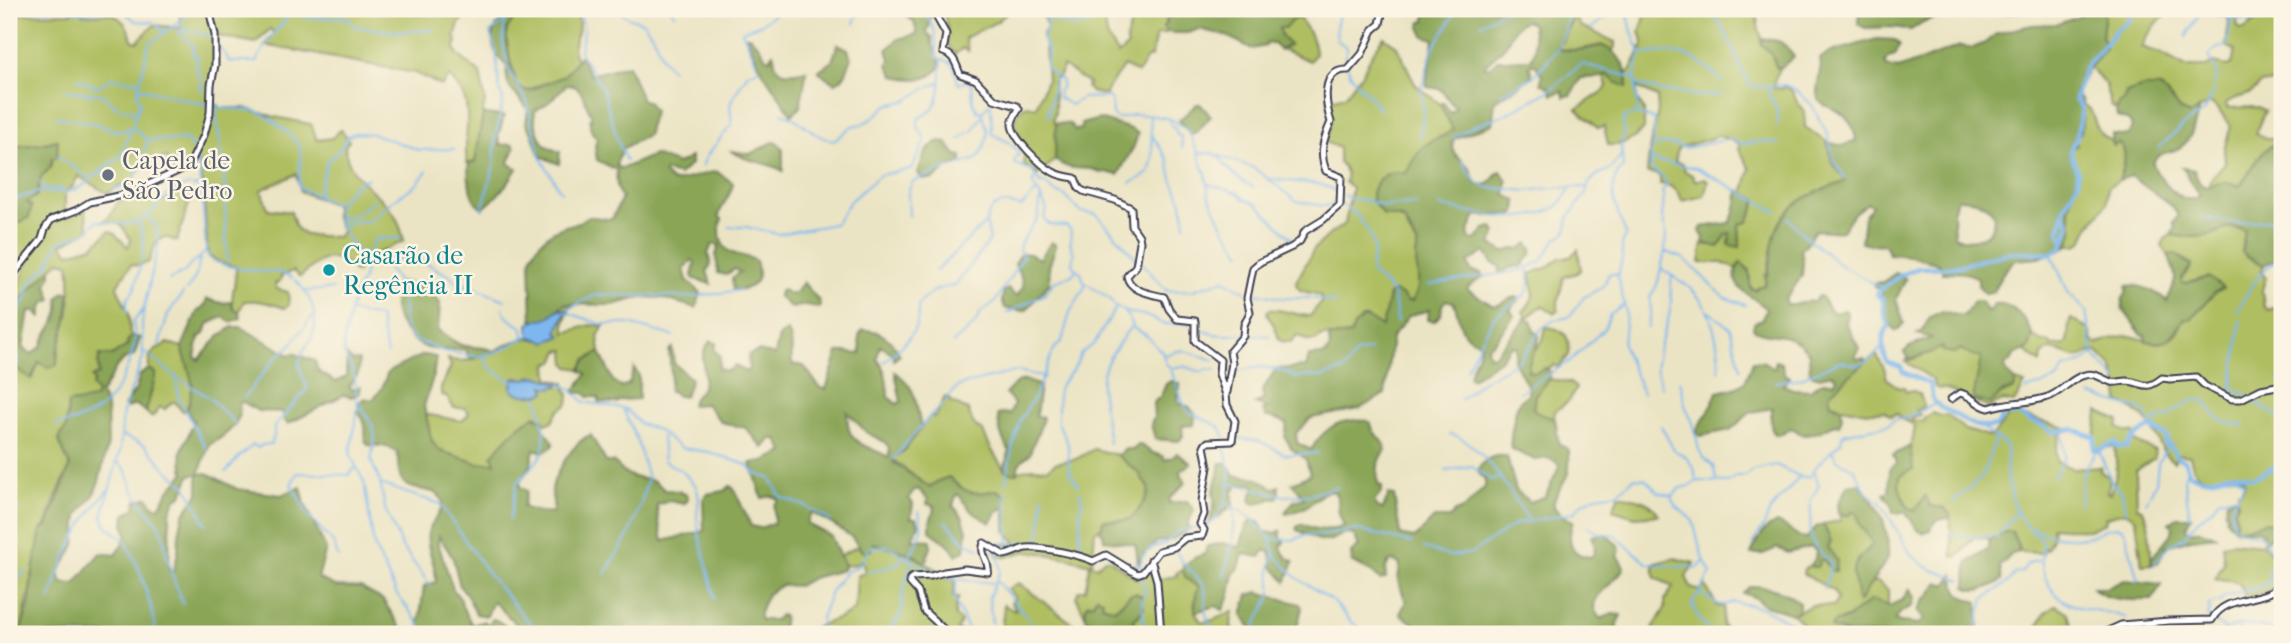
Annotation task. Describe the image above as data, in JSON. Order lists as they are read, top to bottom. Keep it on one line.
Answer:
{"places":["Capela de São Pedro","Casarão de Regência II"]}
